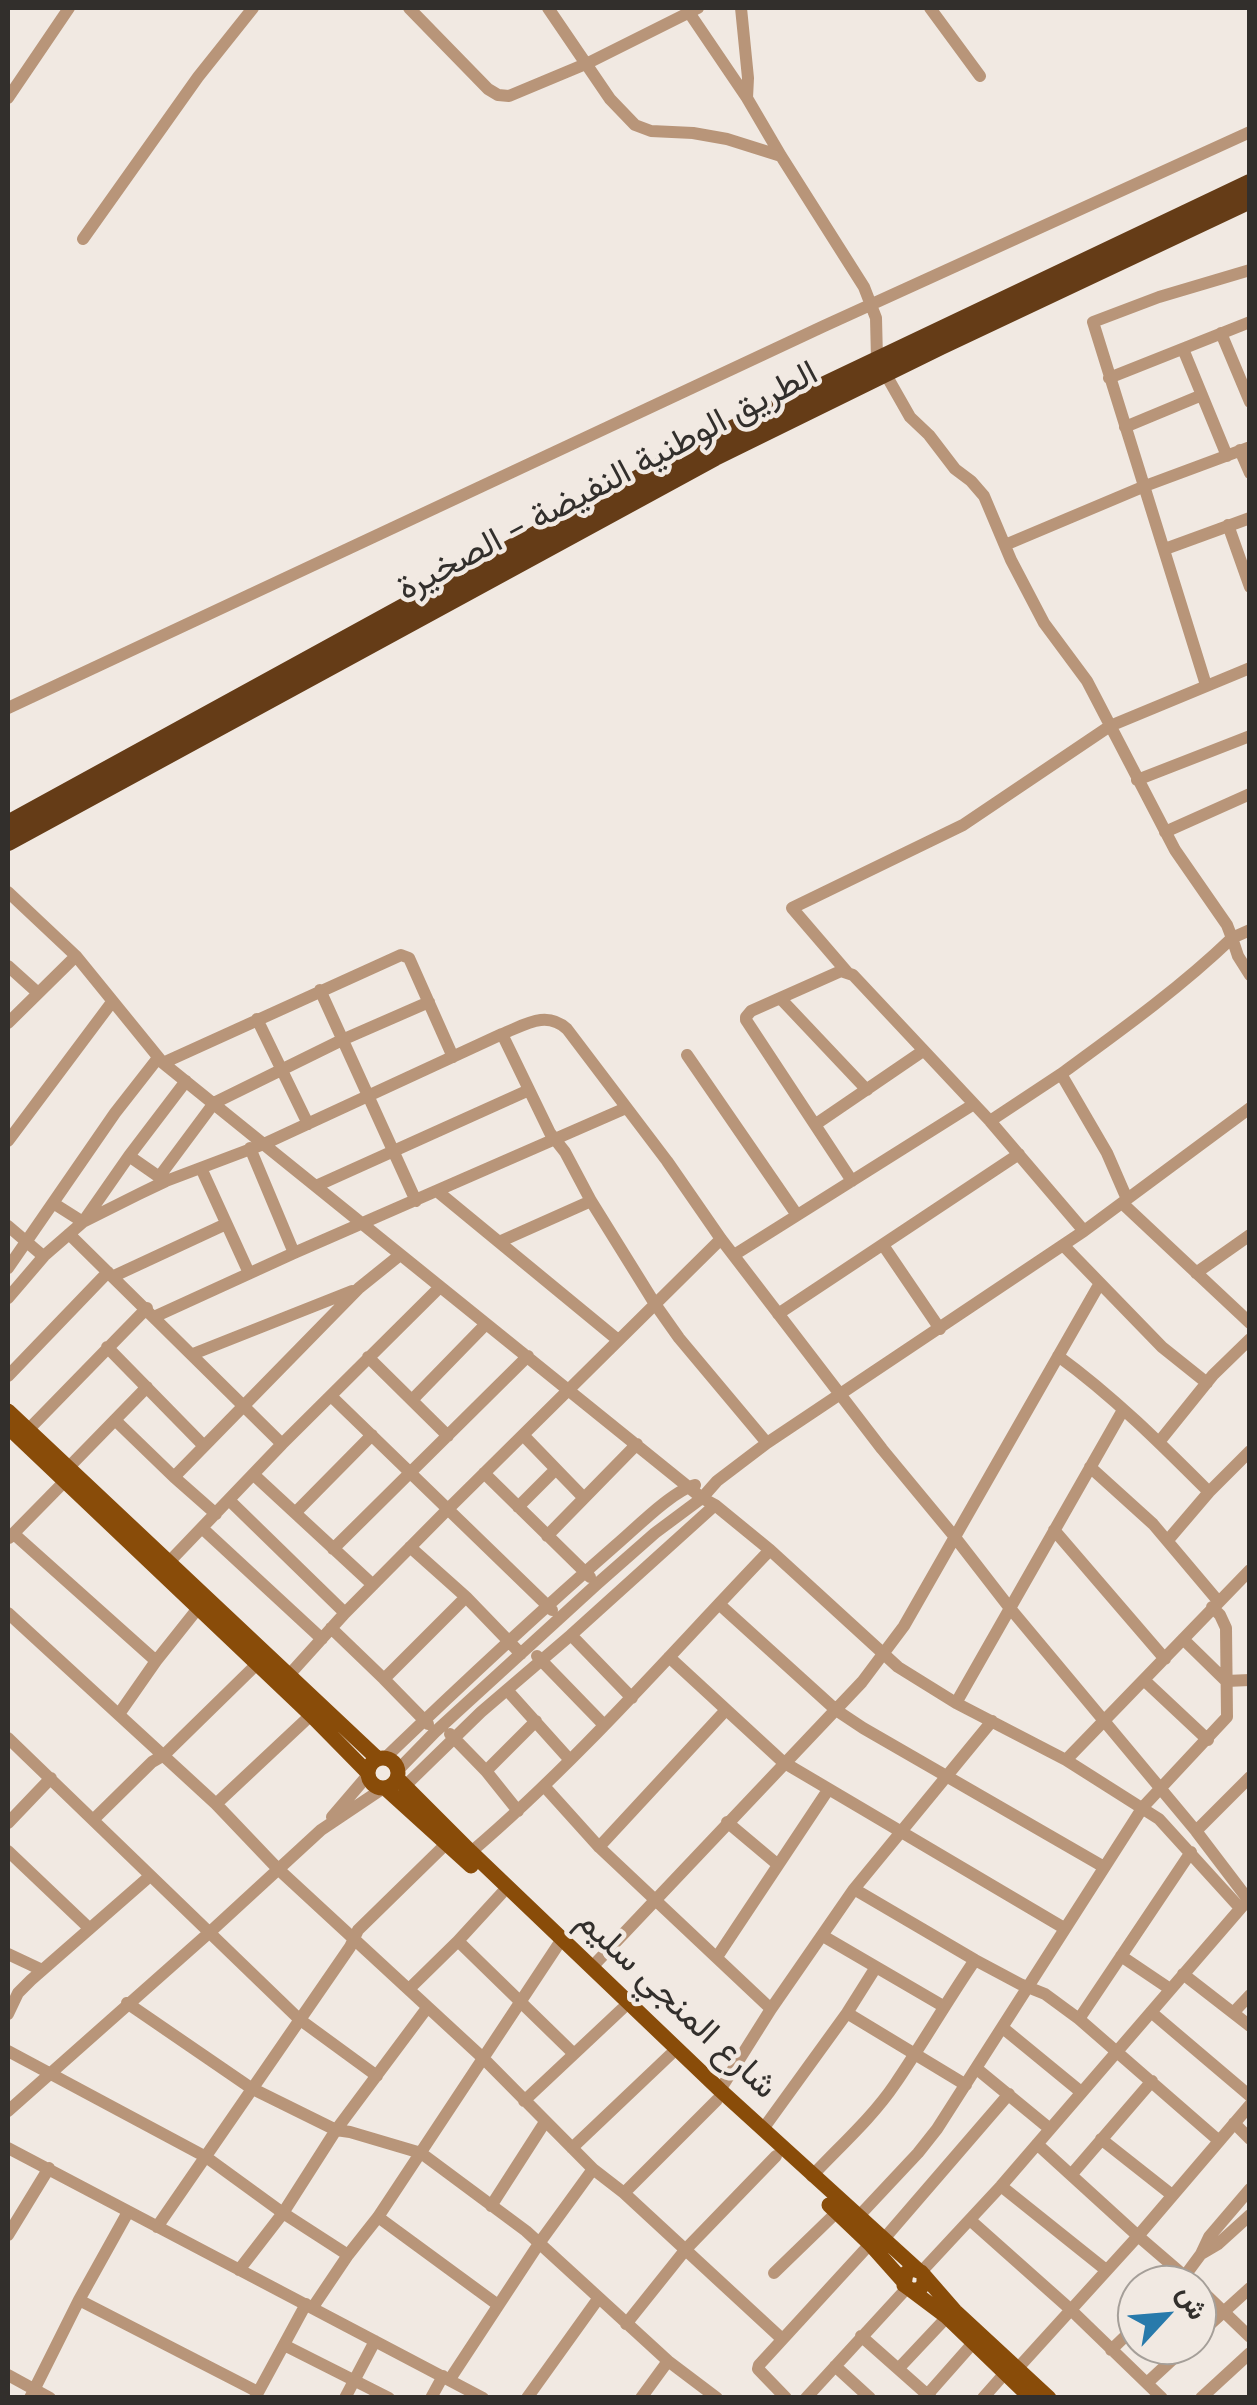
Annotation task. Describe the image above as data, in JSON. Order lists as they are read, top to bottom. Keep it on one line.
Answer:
{"streets":{"highway":["الطريق الوطنية النفيضة - الصخيرة"],"main road":["شارع المنجي سليم"]},"north":"top right"}
